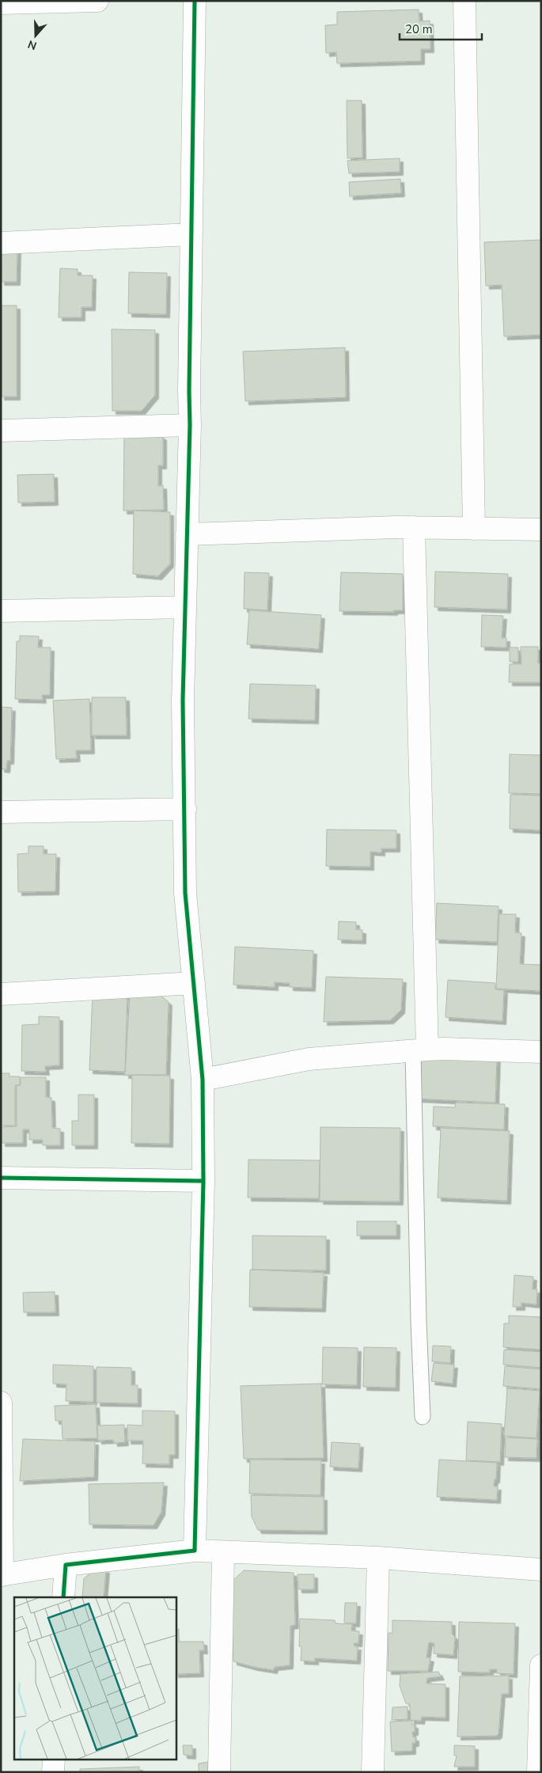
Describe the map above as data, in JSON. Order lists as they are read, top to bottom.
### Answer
{
  "scale_bar": "20 m",
  "north": "bottom"
}
